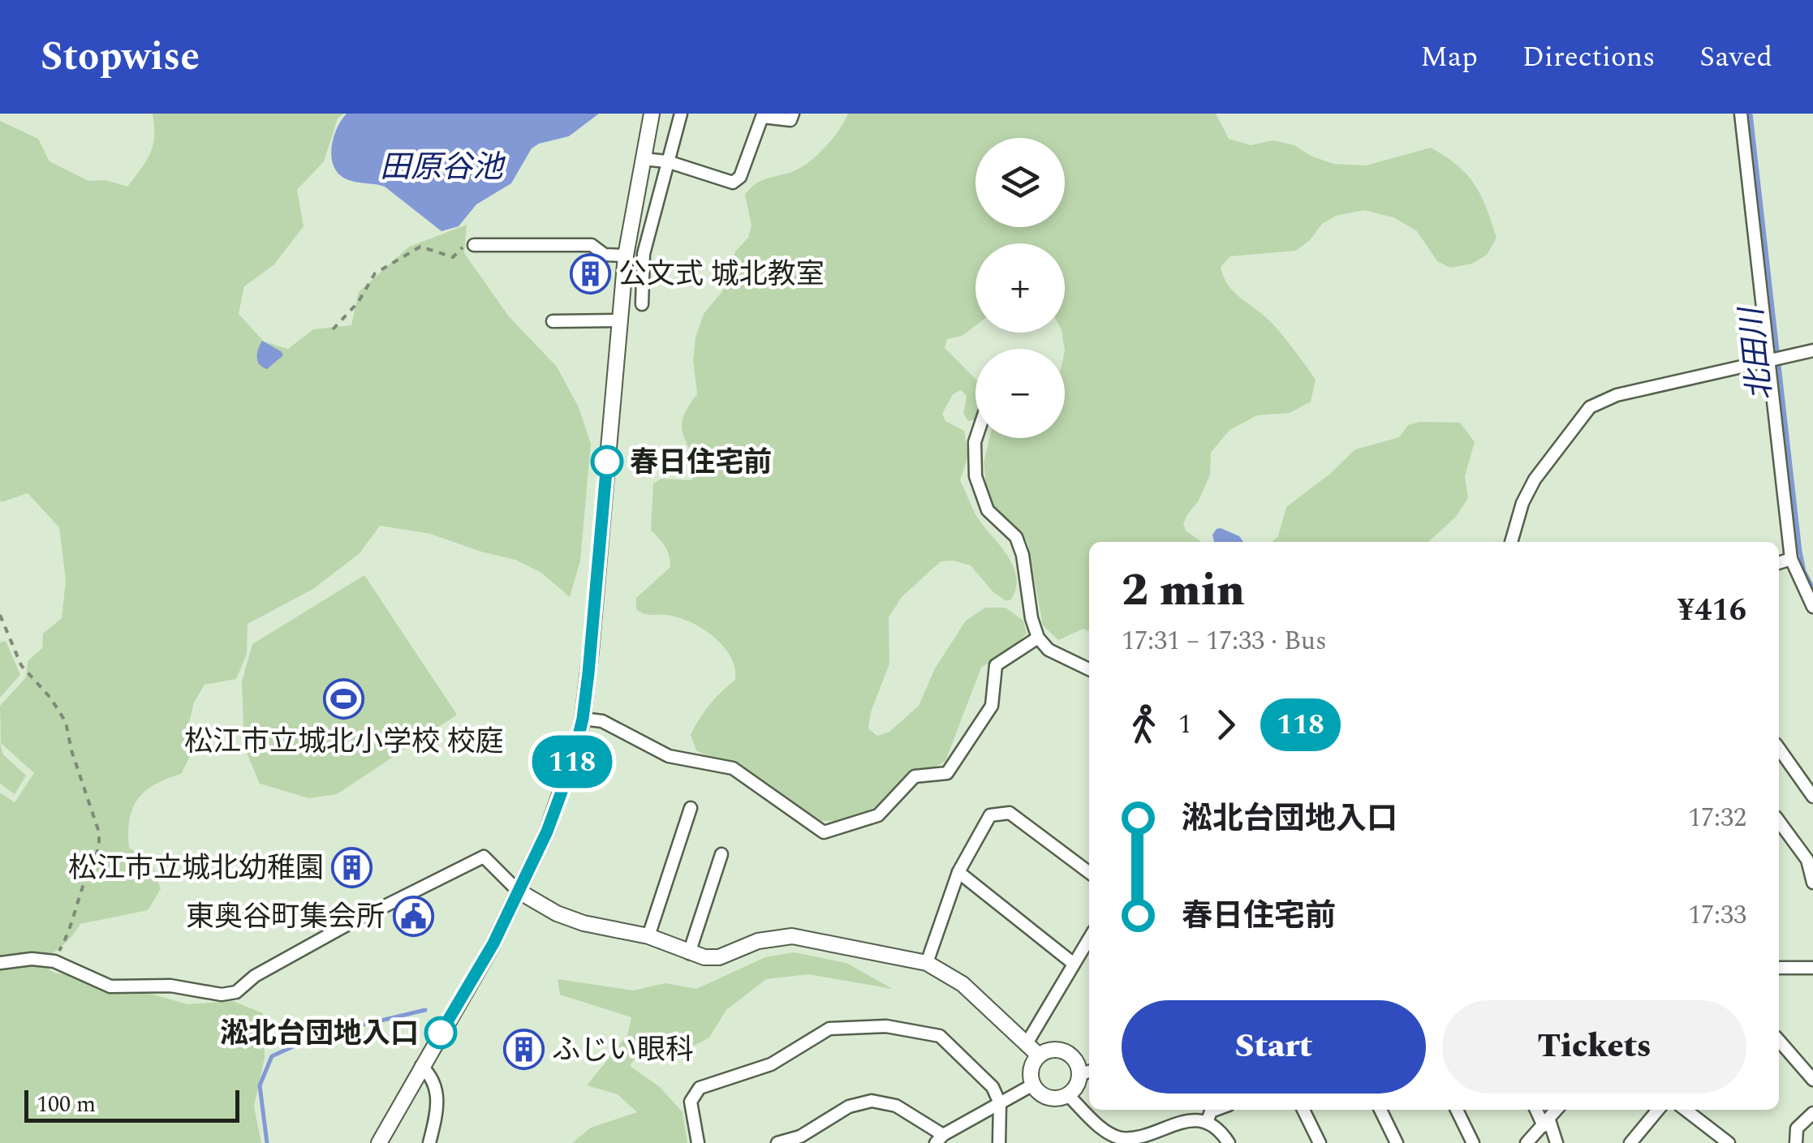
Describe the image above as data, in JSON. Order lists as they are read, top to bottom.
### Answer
{
  "water": ["田原谷池", "北田川"],
  "places": {
    "building": ["公文式 城北教室", "松江市立城北幼稚園", "ふじい眼科"],
    "other": ["春日住宅前", "淞北台団地入口"],
    "sports": ["松江市立城北小学校 校庭"],
    "public building": ["東奥谷町集会所"]
  },
  "lines": ["bus line 118"],
  "scale_bar": "100 m",
  "page": {
    "header": "Stopwise",
    "nav": ["Map", "Directions", "Saved"],
    "on_map": "118",
    "map_buttons": ["+", "−"],
    "heading": ["2 min", "17:31 – 17:33 · Bus", "¥416"],
    "legs": ["1", "118"],
    "list": [
      {
        "name": "淞北台団地入口",
        "value": "17:32"
      },
      {
        "name": "春日住宅前",
        "value": "17:33"
      }
    ],
    "buttons": ["Start", "Tickets"],
    "scale": "100 m"
  }
}
